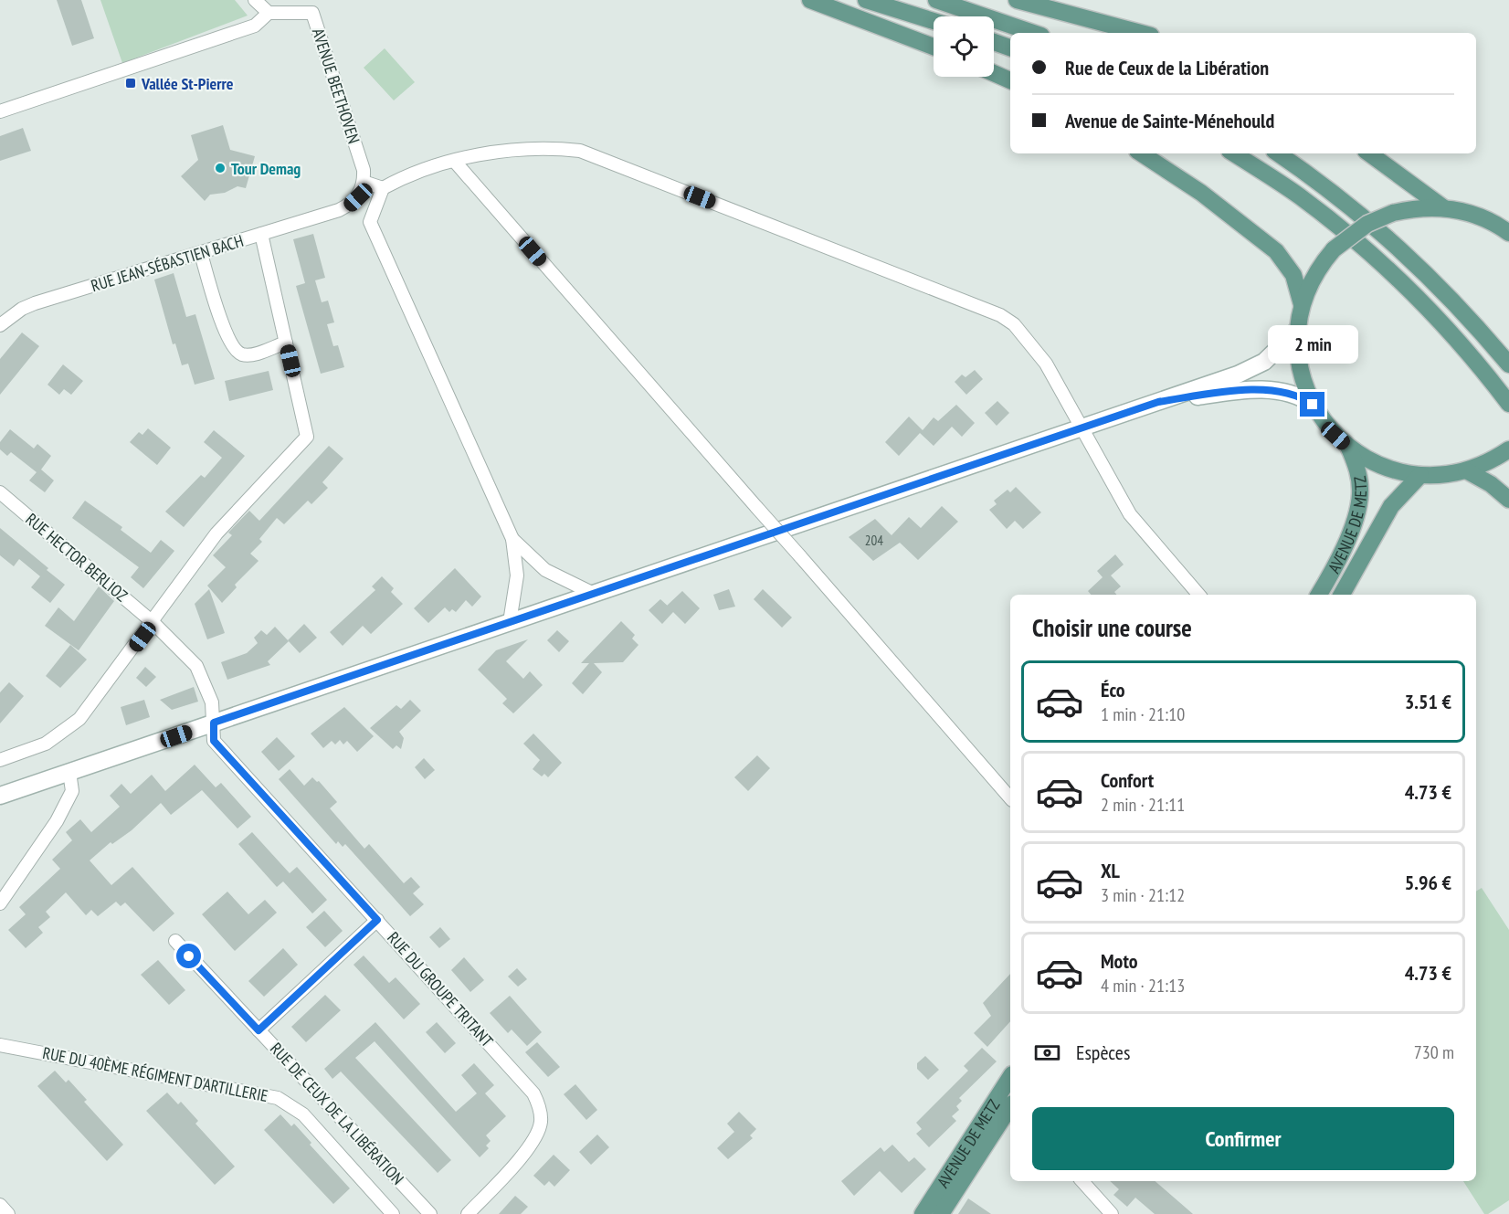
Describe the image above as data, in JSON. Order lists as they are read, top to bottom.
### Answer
{
  "streets": {
    "main road": ["AVENUE DE METZ"],
    "street": [
      "AVENUE BEETHOVEN",
      "RUE JEAN-SÉBASTIEN BACH",
      "RUE HECTOR BERLIOZ",
      "RUE DU GROUPE TRITANT",
      "RUE DU 40ÈME RÉGIMENT D'ARTILLERIE",
      "RUE DE CEUX DE LA LIBÉRATION"
    ]
  },
  "crossings": [
    ["AVENUE BEETHOVEN", "RUE JEAN-SÉBASTIEN BACH"],
    ["RUE HECTOR BERLIOZ", "RUE DU GROUPE TRITANT"]
  ],
  "places": {
    "transit": ["Vallée St-Pierre"],
    "other": ["Tour Demag"]
  },
  "house_numbers": ["204"],
  "page": {
    "banner": ["Rue de Ceux de la Libération", "Avenue de Sainte-Ménehould"],
    "bubble": "2 min",
    "heading": "Choisir une course",
    "list": [
      {
        "name": "Éco",
        "note": "1 min · 21:10",
        "value": "3.51 €"
      },
      {
        "name": "Confort",
        "note": "2 min · 21:11",
        "value": "4.73 €"
      },
      {
        "name": "XL",
        "note": "3 min · 21:12",
        "value": "5.96 €"
      },
      {
        "name": "Moto",
        "note": "4 min · 21:13",
        "value": "4.73 €"
      }
    ],
    "pay": ["Espèces", "730 m"],
    "buttons": "Confirmer"
  }
}
